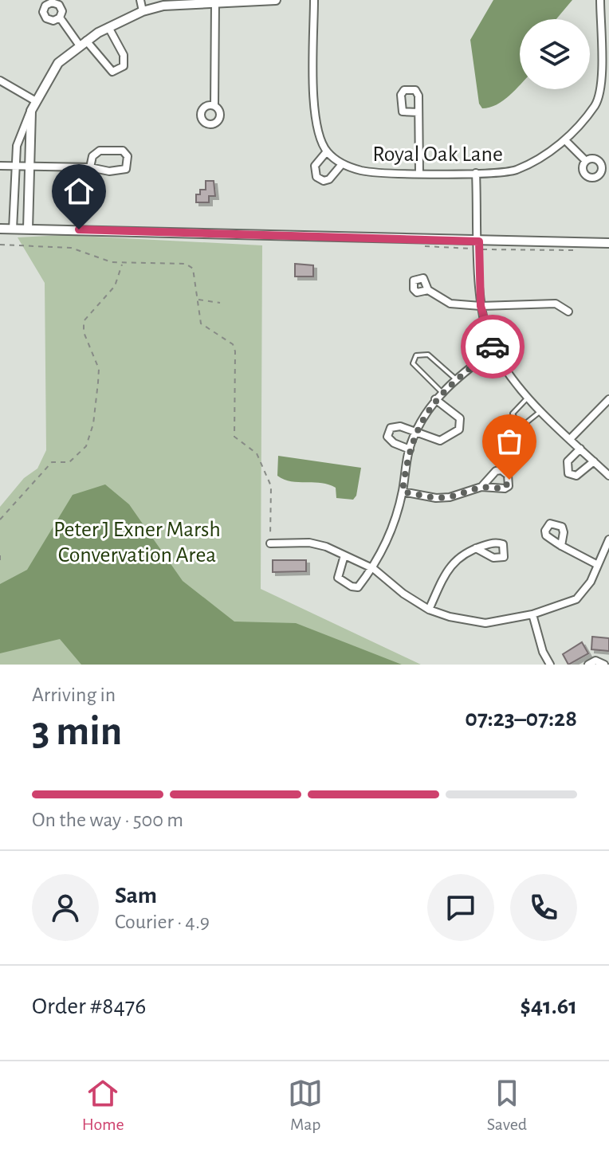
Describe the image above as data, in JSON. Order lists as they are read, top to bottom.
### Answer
{
  "streets": {
    "street": ["Royal Oak Lane"]
  },
  "parks": ["Peter J Exner Marsh Convervation Area"],
  "page": {
    "heading": ["3 min", "Arriving in", "07:23–07:28"],
    "panel": [
      "Sam",
      "Courier · 4.9",
      "Order #8476",
      "$41.61"
    ],
    "bar": "On the way · 500 m",
    "tabs": ["Home", "Map", "Saved"]
  }
}
